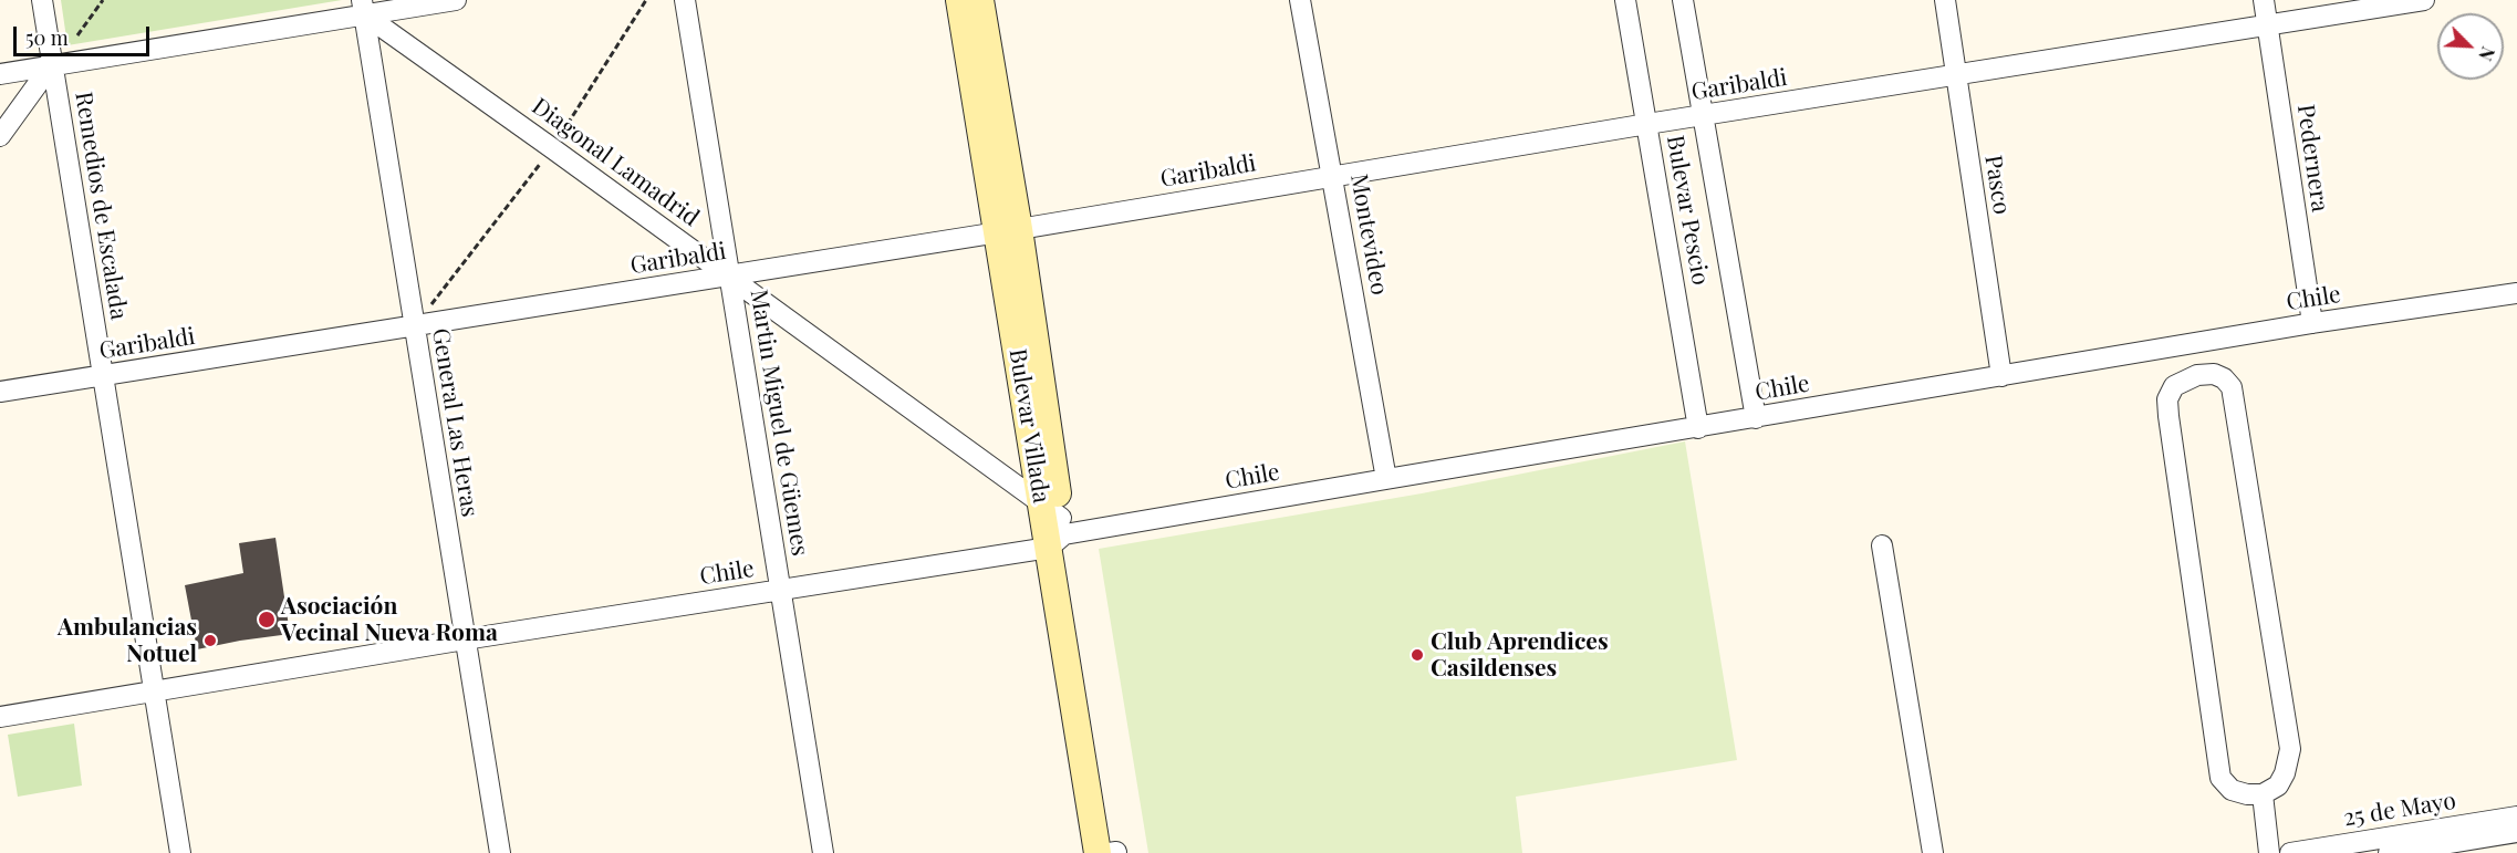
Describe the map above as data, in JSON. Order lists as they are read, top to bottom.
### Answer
{
  "streets": {
    "main road": ["Bulevar Villada"],
    "street": [
      "Garibaldi",
      "Pedernera",
      "Diagonal Lamadrid",
      "Pasco",
      "Remedios de Escalada",
      "Bulevar Pescio",
      "Montevideo",
      "Chile",
      "General Las Heras",
      "Martin Miguel de Güemes",
      "25 de Mayo"
    ]
  },
  "crossings": [
    ["Garibaldi", "Pedernera"],
    ["Garibaldi", "Diagonal Lamadrid"],
    ["Garibaldi", "Pasco"],
    ["Garibaldi", "Remedios de Escalada"],
    ["Garibaldi", "Bulevar Pescio"],
    ["Garibaldi", "Montevideo"],
    ["Garibaldi", "General Las Heras"],
    ["Garibaldi", "Martin Miguel de Güemes"],
    ["Garibaldi", "Bulevar Villada"],
    ["Pedernera", "Chile"],
    ["Diagonal Lamadrid", "Chile"],
    ["Diagonal Lamadrid", "General Las Heras"],
    ["Diagonal Lamadrid", "Martin Miguel de Güemes"],
    ["Diagonal Lamadrid", "Bulevar Villada"],
    ["Pasco", "Chile"],
    ["Remedios de Escalada", "Chile"],
    ["Bulevar Pescio", "Chile"],
    ["Montevideo", "Chile"],
    ["Chile", "General Las Heras"],
    ["Chile", "Martin Miguel de Güemes"],
    ["Chile", "Bulevar Villada"]
  ],
  "places": ["Asociación Vecinal Nueva Roma", "Ambulancias Notuel", "Club Aprendices Casildenses"],
  "scale_bar": "50 m",
  "north": "bottom right"
}
